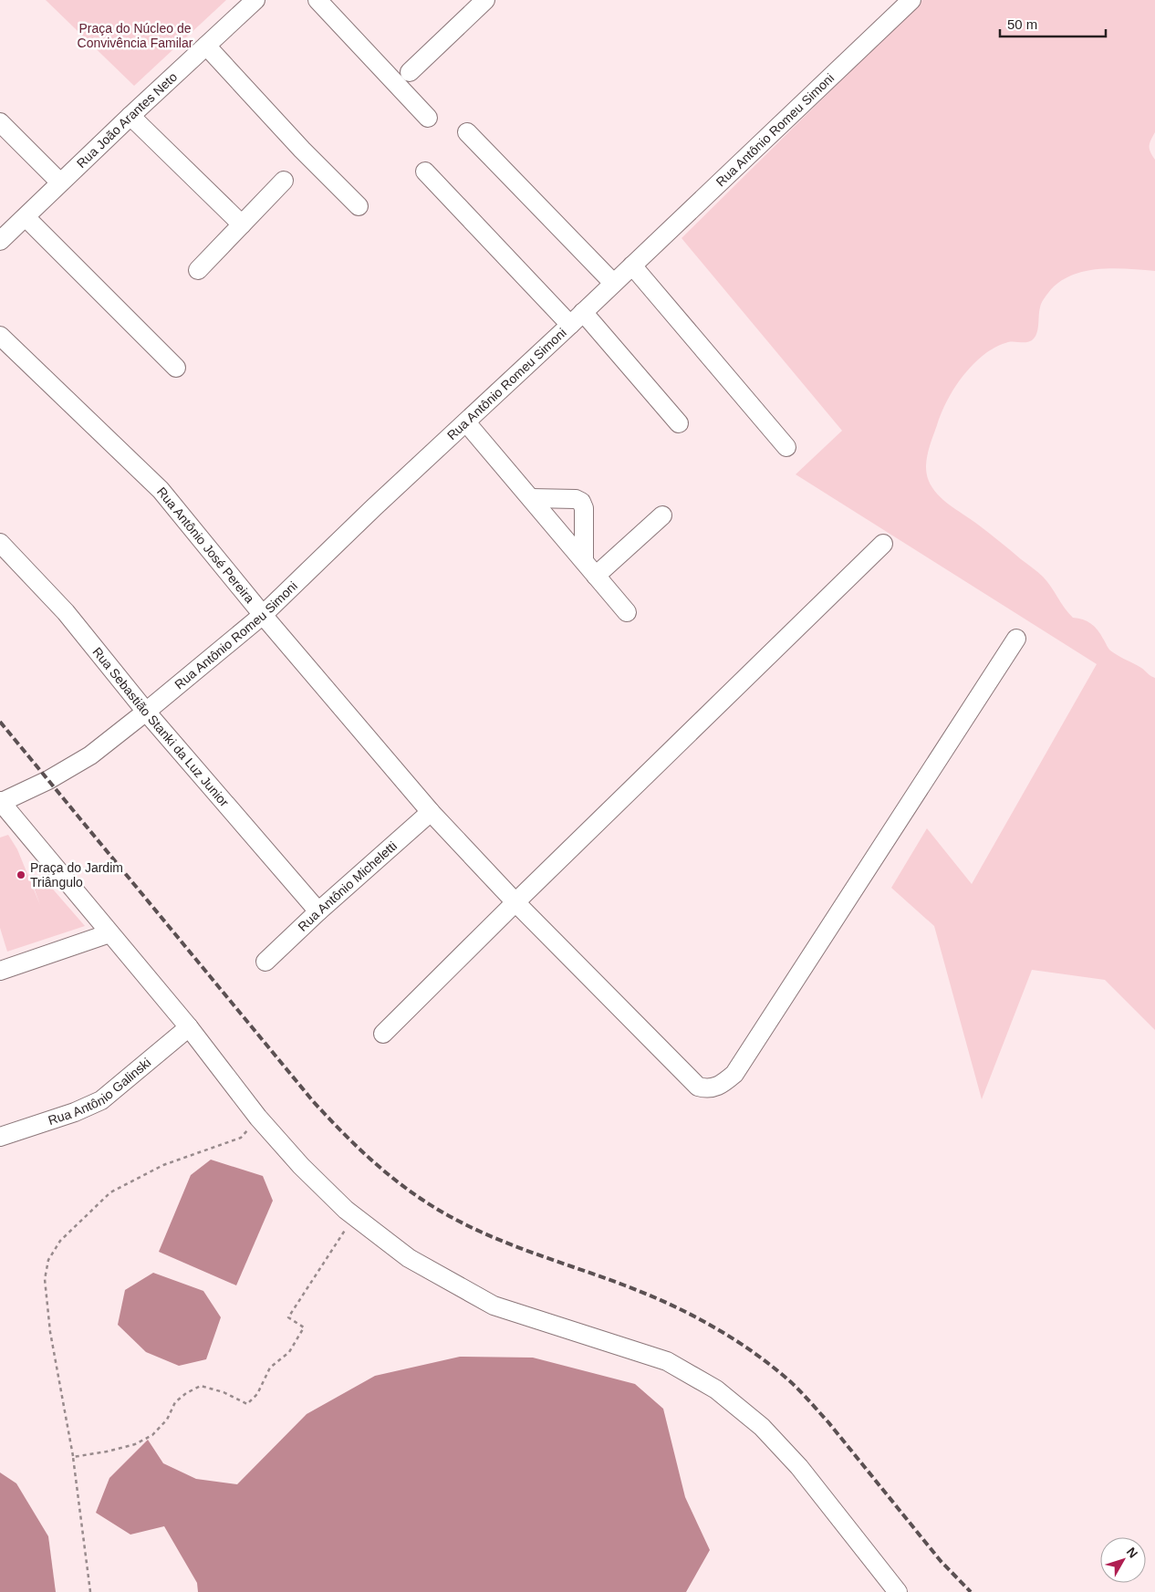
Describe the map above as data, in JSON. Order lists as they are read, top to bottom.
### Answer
{
  "streets": {
    "street": [
      "Rua João Arantes Neto",
      "Rua Antônio Romeu Simoni",
      "Rua Antônio José Pereira",
      "Rua Sebastião Stanki da Luz Junior",
      "Rua Antônio Micheletti",
      "Rua Antônio Galinski"
    ]
  },
  "crossings": [
    ["Rua Antônio Romeu Simoni", "Rua Antônio José Pereira"],
    ["Rua Antônio Romeu Simoni", "Rua Sebastião Stanki da Luz Junior"],
    ["Rua Antônio José Pereira", "Rua Antônio Micheletti"],
    ["Rua Sebastião Stanki da Luz Junior", "Rua Antônio Micheletti"]
  ],
  "parks": ["Praça do Núcleo de Convivência Familar"],
  "places": ["Praça do Jardim Triângulo"],
  "scale_bar": "50 m",
  "north": "top right"
}
